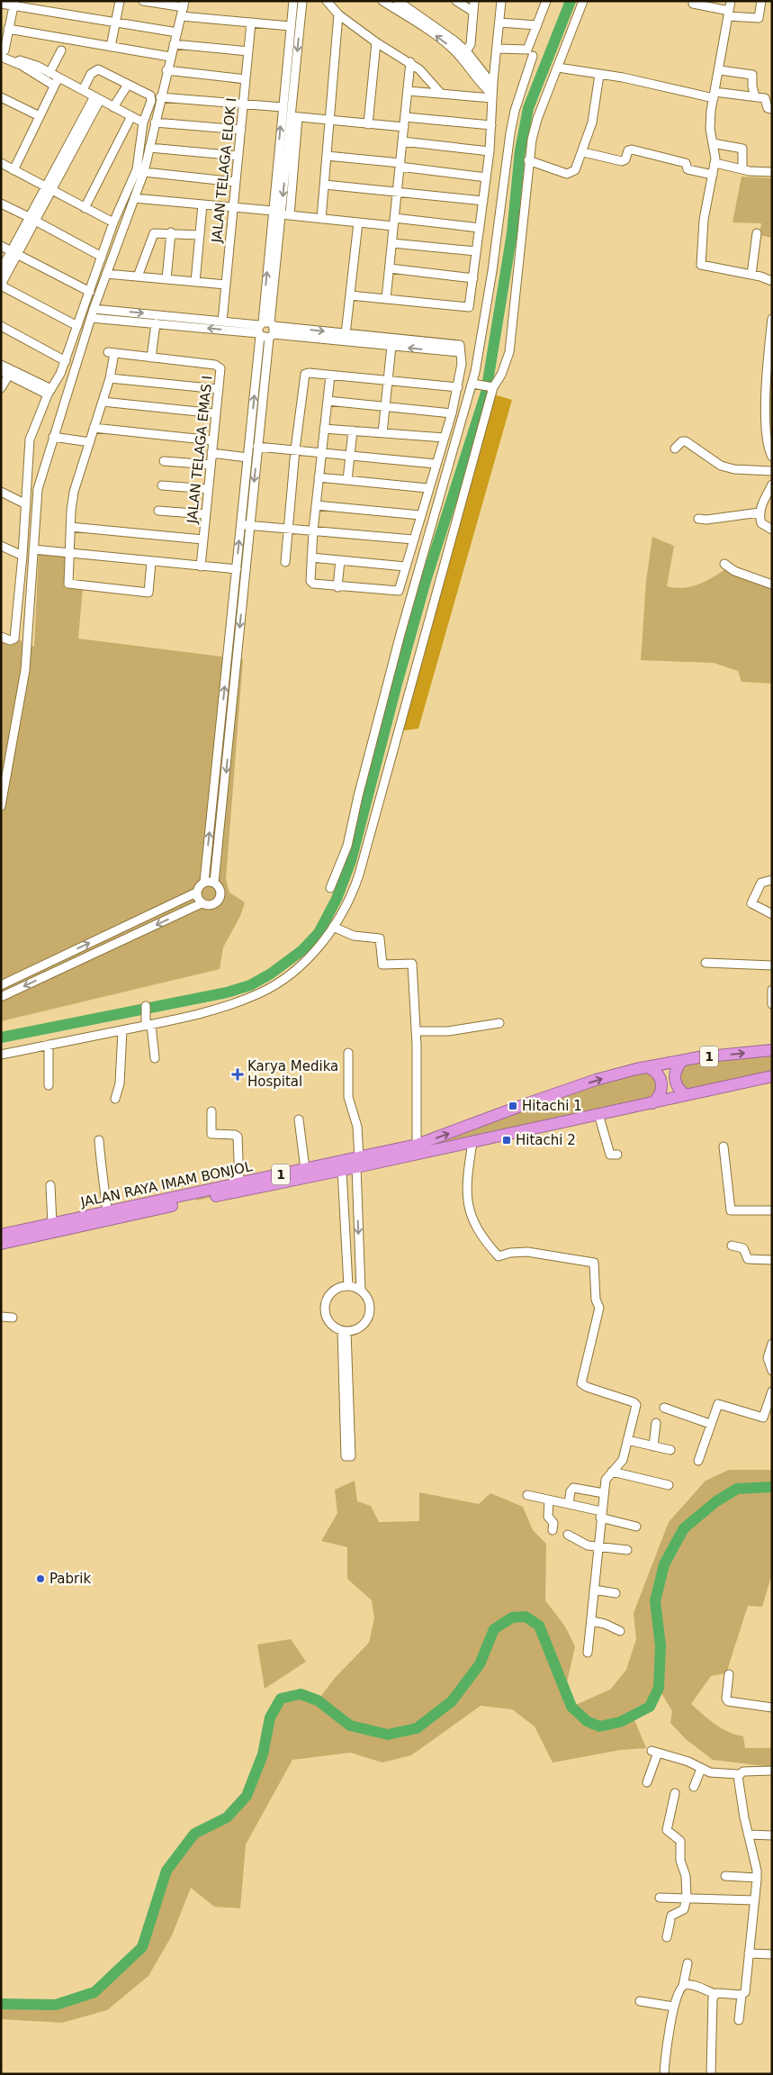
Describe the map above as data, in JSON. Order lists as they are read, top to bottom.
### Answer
{
  "streets": {
    "highway": ["1", "JALAN RAYA IMAM BONJOL"],
    "street": ["JALAN TELAGA ELOK I", "JALAN TELAGA EMAS I"]
  },
  "crossings": [
    ["1", "JALAN RAYA IMAM BONJOL"]
  ],
  "places": {
    "health": ["Karya Medika Hospital"],
    "transit": ["Hitachi 1", "Hitachi 2"],
    "other": ["Pabrik"]
  }
}
